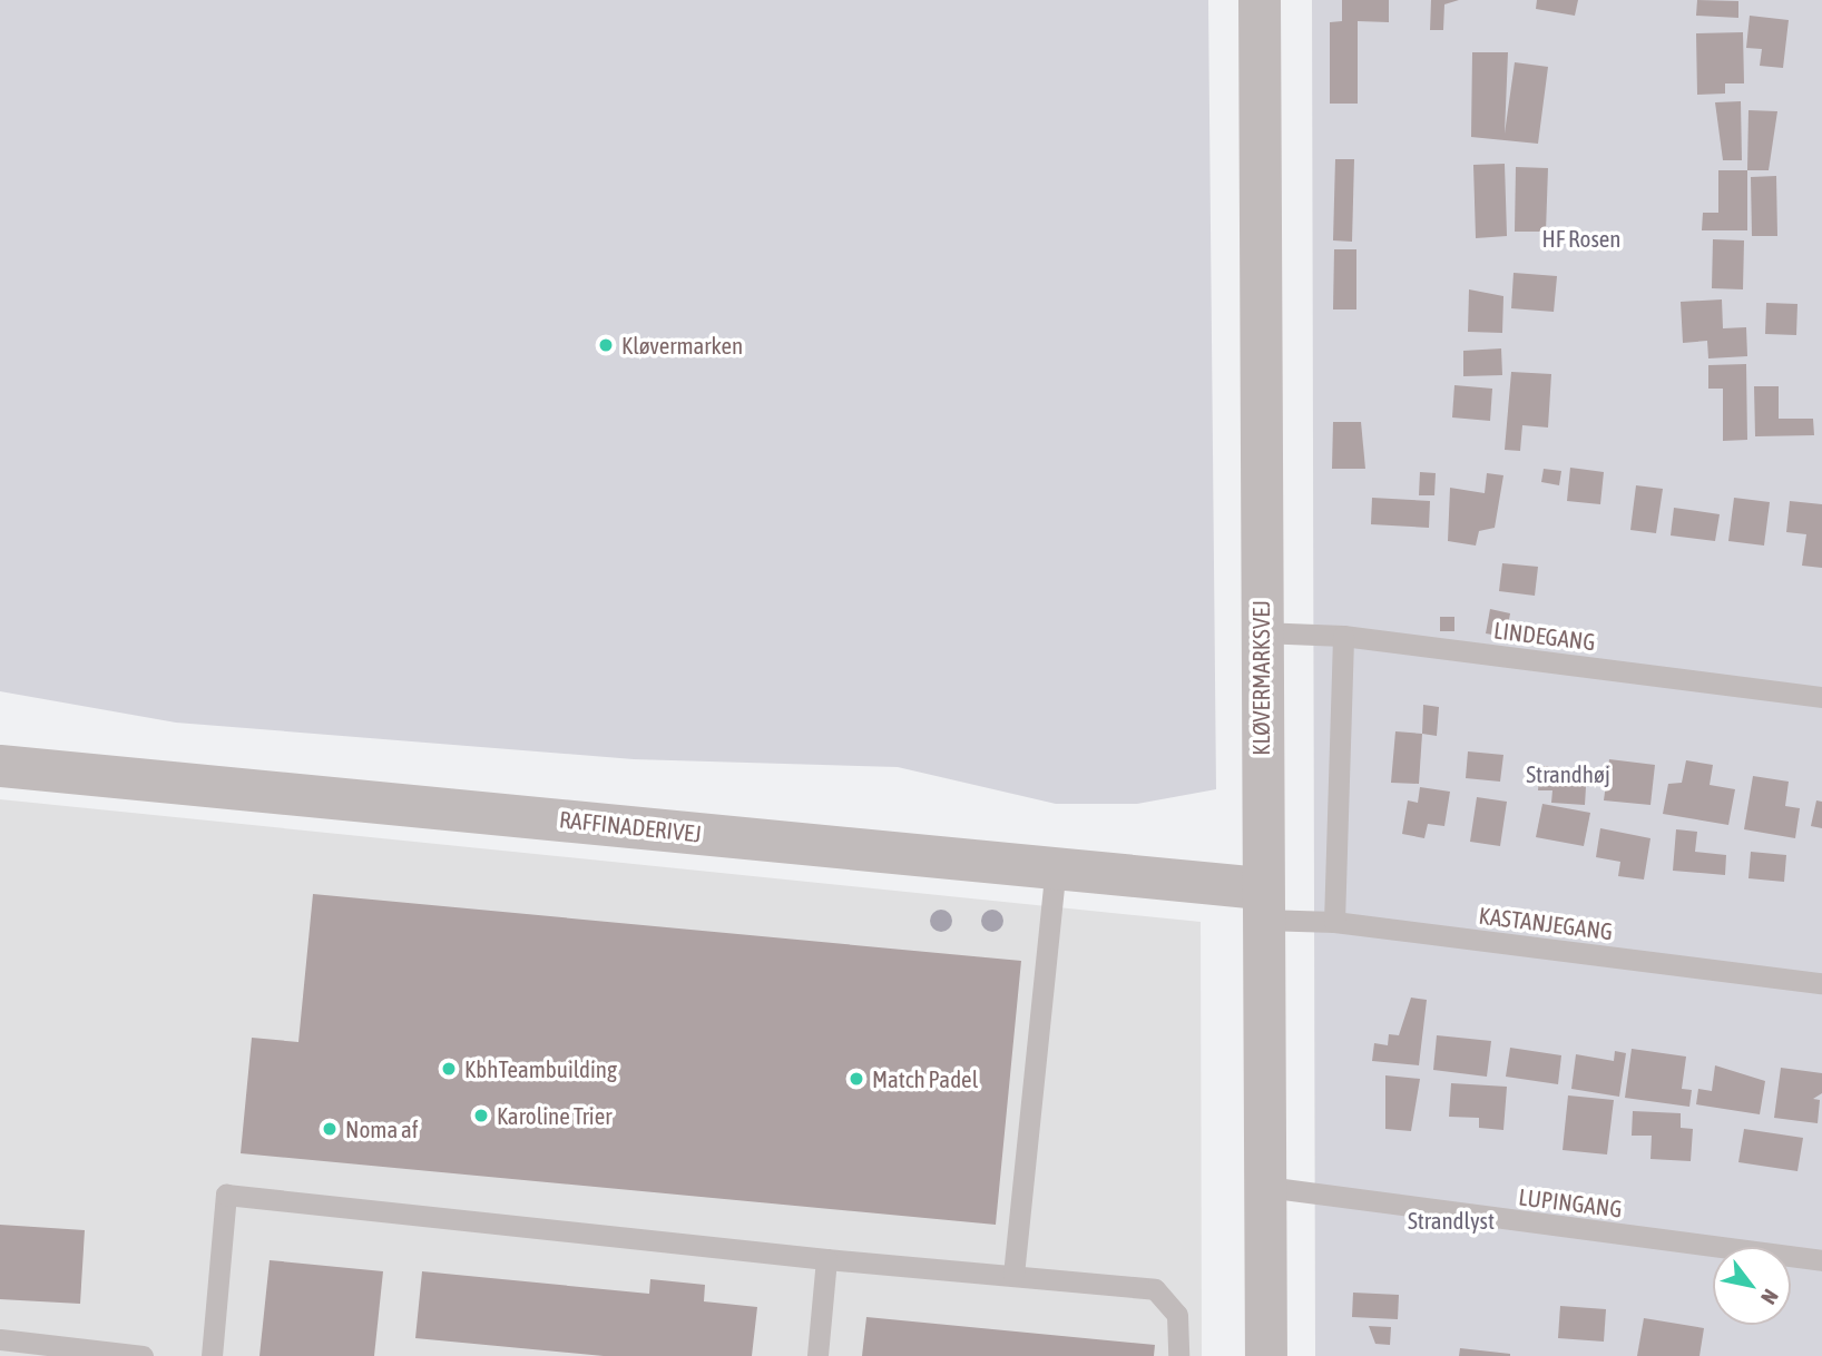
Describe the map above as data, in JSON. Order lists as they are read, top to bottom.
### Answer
{
  "streets": {
    "street": ["KLØVERMARKSVEJ", "RAFFINADERIVEJ"],
    "lane": ["LINDEGANG", "KASTANJEGANG", "LUPINGANG"]
  },
  "crossings": [
    ["LINDEGANG", "KLØVERMARKSVEJ"],
    ["KLØVERMARKSVEJ", "RAFFINADERIVEJ"],
    ["KLØVERMARKSVEJ", "KASTANJEGANG"],
    ["KLØVERMARKSVEJ", "LUPINGANG"],
    ["RAFFINADERIVEJ", "KASTANJEGANG"]
  ],
  "parks": ["HF Rosen", "Strandhøj", "Strandlyst"],
  "places": [
    "Kløvermarken",
    "KbhTeambuilding",
    "Match Padel",
    "Karoline Trier",
    "Noma af"
  ],
  "north": "bottom right"
}
